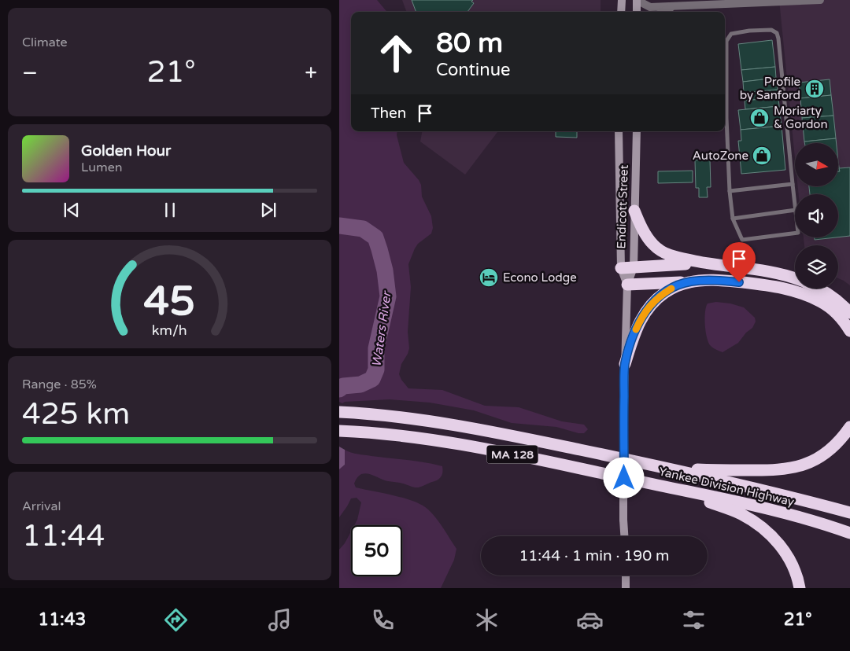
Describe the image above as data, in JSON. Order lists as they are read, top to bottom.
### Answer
{
  "streets": {
    "highway": ["MA 128", "Yankee Division Highway"],
    "main road": ["Endicott Street"]
  },
  "water": ["Waters River"],
  "places": {
    "building": ["Profile by Sanford"],
    "shop": ["Moriarty & Gordon", "AutoZone"],
    "hotel": ["Econo Lodge"]
  },
  "north": "right",
  "page": {
    "tile": [
      "Climate",
      ["Range · 85%", "425 km"],
      ["Arrival", "11:44"]
    ],
    "turn": ["80 m", "Continue"],
    "heat": ["−", "21°", "+"],
    "then": "Then",
    "song": ["Golden Hour", "Lumen"],
    "limit": "50",
    "trip": "11:44 · 1 min · 190 m",
    "tabs": ["11:43", "21°"],
    "gauge": ["45", "km/h"]
  }
}
